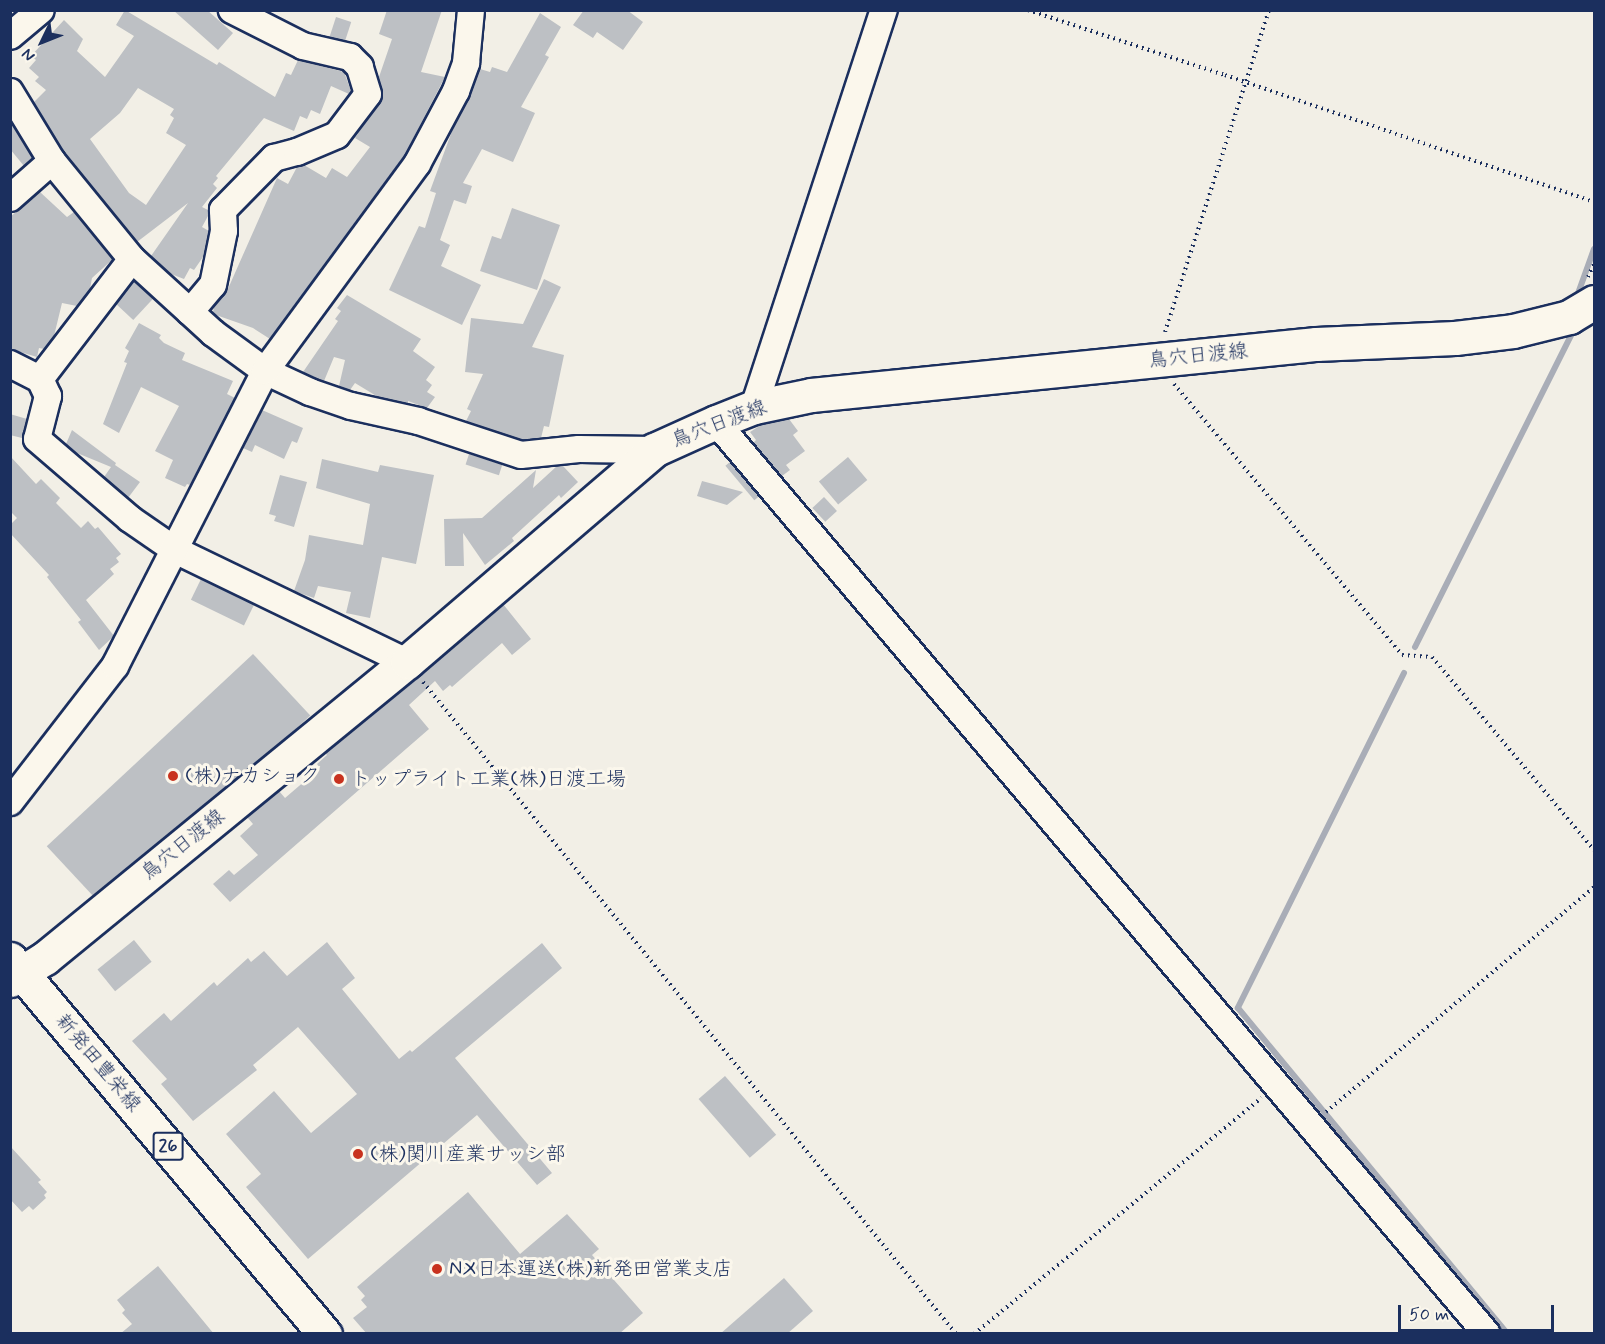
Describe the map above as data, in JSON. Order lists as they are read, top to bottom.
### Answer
{
  "streets": {
    "main road": ["鳥穴日渡線", "新発田豊栄線", "26"]
  },
  "crossings": [
    ["鳥穴日渡線", "新発田豊栄線"]
  ],
  "places": [
    "(株)ナカショク",
    "トップライト工業(株)日渡工場",
    "(株)関川産業サッシ部",
    "NX日本運送(株)新発田営業支店"
  ],
  "scale_bar": "50 m",
  "north": "bottom left"
}
